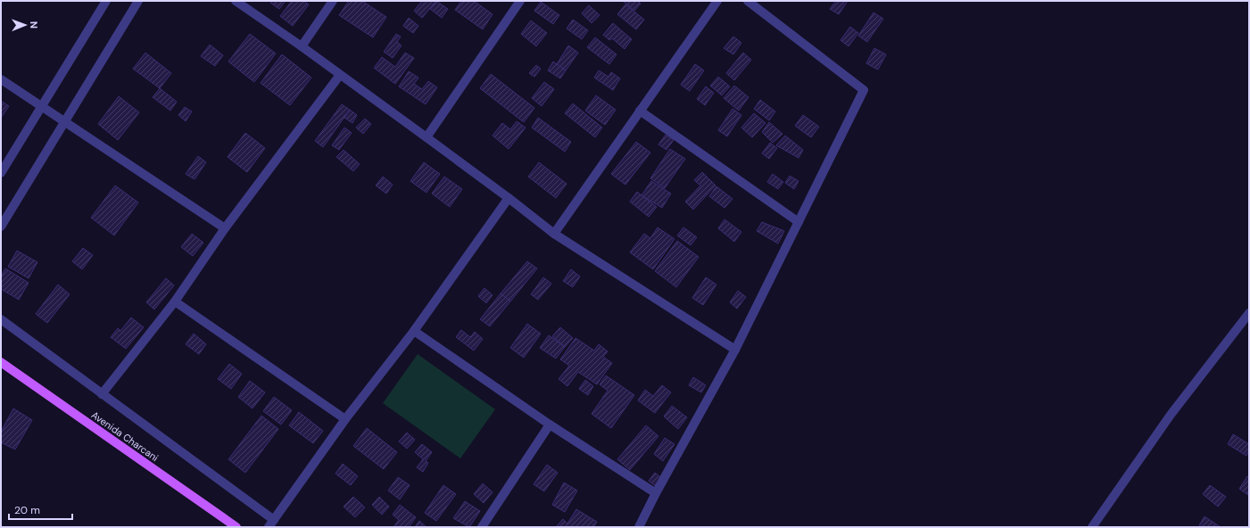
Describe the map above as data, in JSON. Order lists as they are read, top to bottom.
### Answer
{
  "streets": {
    "main road": ["Avenida Charcani"]
  },
  "scale_bar": "20 m",
  "north": "right"
}
